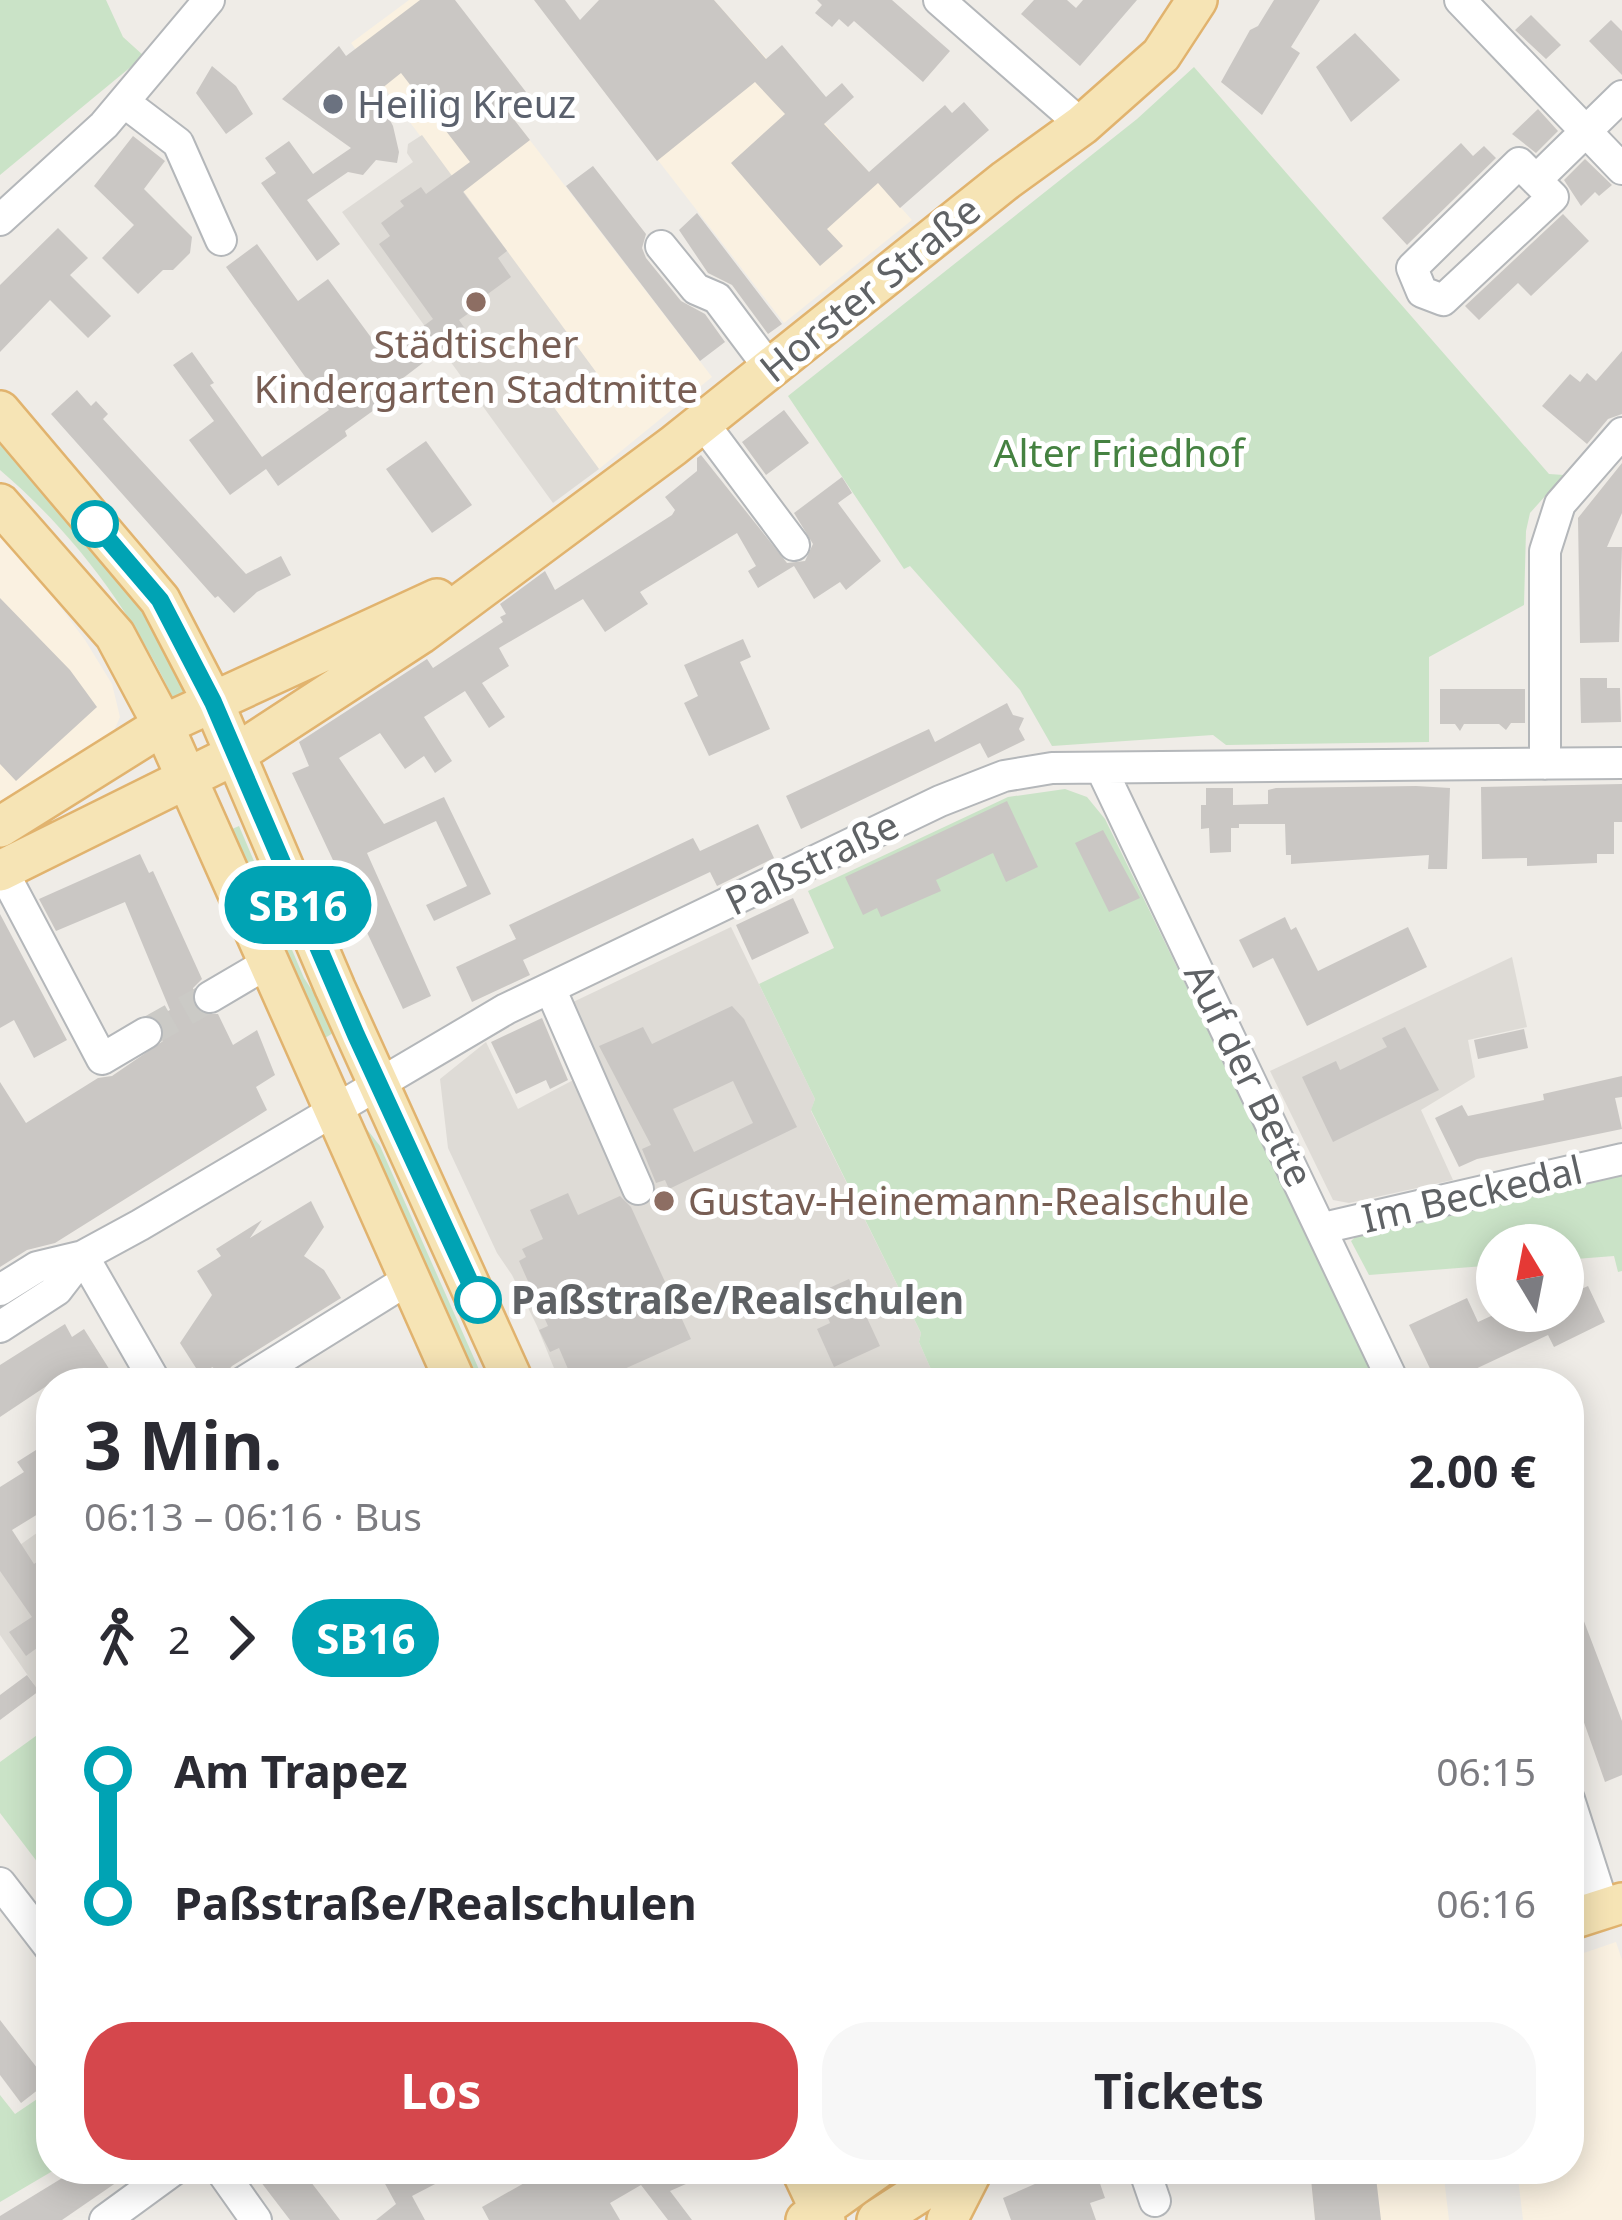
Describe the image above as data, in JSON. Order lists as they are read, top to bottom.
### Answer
{
  "streets": {
    "main road": ["Horster Straße"],
    "street": ["Paßstraße", "Auf der Bette", "Im Beckedal"]
  },
  "crossings": [
    ["Paßstraße", "Auf der Bette"],
    ["Auf der Bette", "Im Beckedal"]
  ],
  "parks": ["Alter Friedhof"],
  "places": [
    "Heilig Kreuz",
    "Städtischer Kindergarten Stadtmitte",
    "Gustav-Heinemann-Realschule",
    "Paßstraße/Realschulen"
  ],
  "lines": ["bus line SB16"],
  "north": "top",
  "page": {
    "on_map": "SB16",
    "heading": ["3 Min.", "06:13 – 06:16 · Bus", "2.00 €"],
    "legs": ["2", "SB16"],
    "list": [
      {
        "name": "Am Trapez",
        "value": "06:15"
      },
      {
        "name": "Paßstraße/Realschulen",
        "value": "06:16"
      }
    ],
    "buttons": ["Los", "Tickets"]
  }
}
